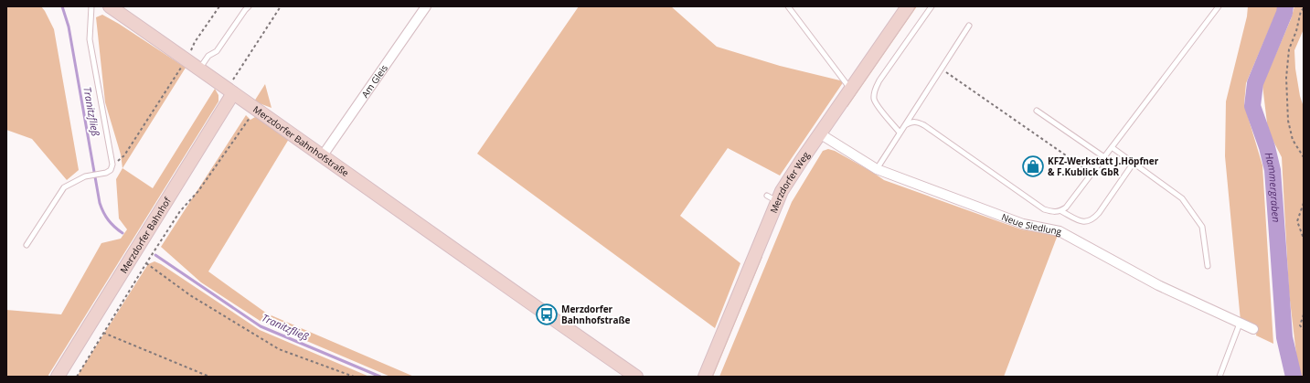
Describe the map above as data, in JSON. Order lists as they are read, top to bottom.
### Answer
{
  "streets": {
    "street": [
      "Am Gleis",
      "Merzdorfer Bahnhofstraße",
      "Merzdorfer Weg",
      "Neue Siedlung",
      "Merzdorfer Bahnhof"
    ]
  },
  "crossings": [
    ["Am Gleis", "Merzdorfer Bahnhofstraße"],
    ["Merzdorfer Bahnhofstraße", "Merzdorfer Bahnhof"],
    ["Merzdorfer Weg", "Neue Siedlung"]
  ],
  "water": ["Tranitzfließ", "Hammergraben"],
  "places": {
    "shop": ["KFZ-Werkstatt J.Höpfner & F.Kublick GbR"],
    "bus stop": ["Merzdorfer Bahnhofstraße"]
  }
}
